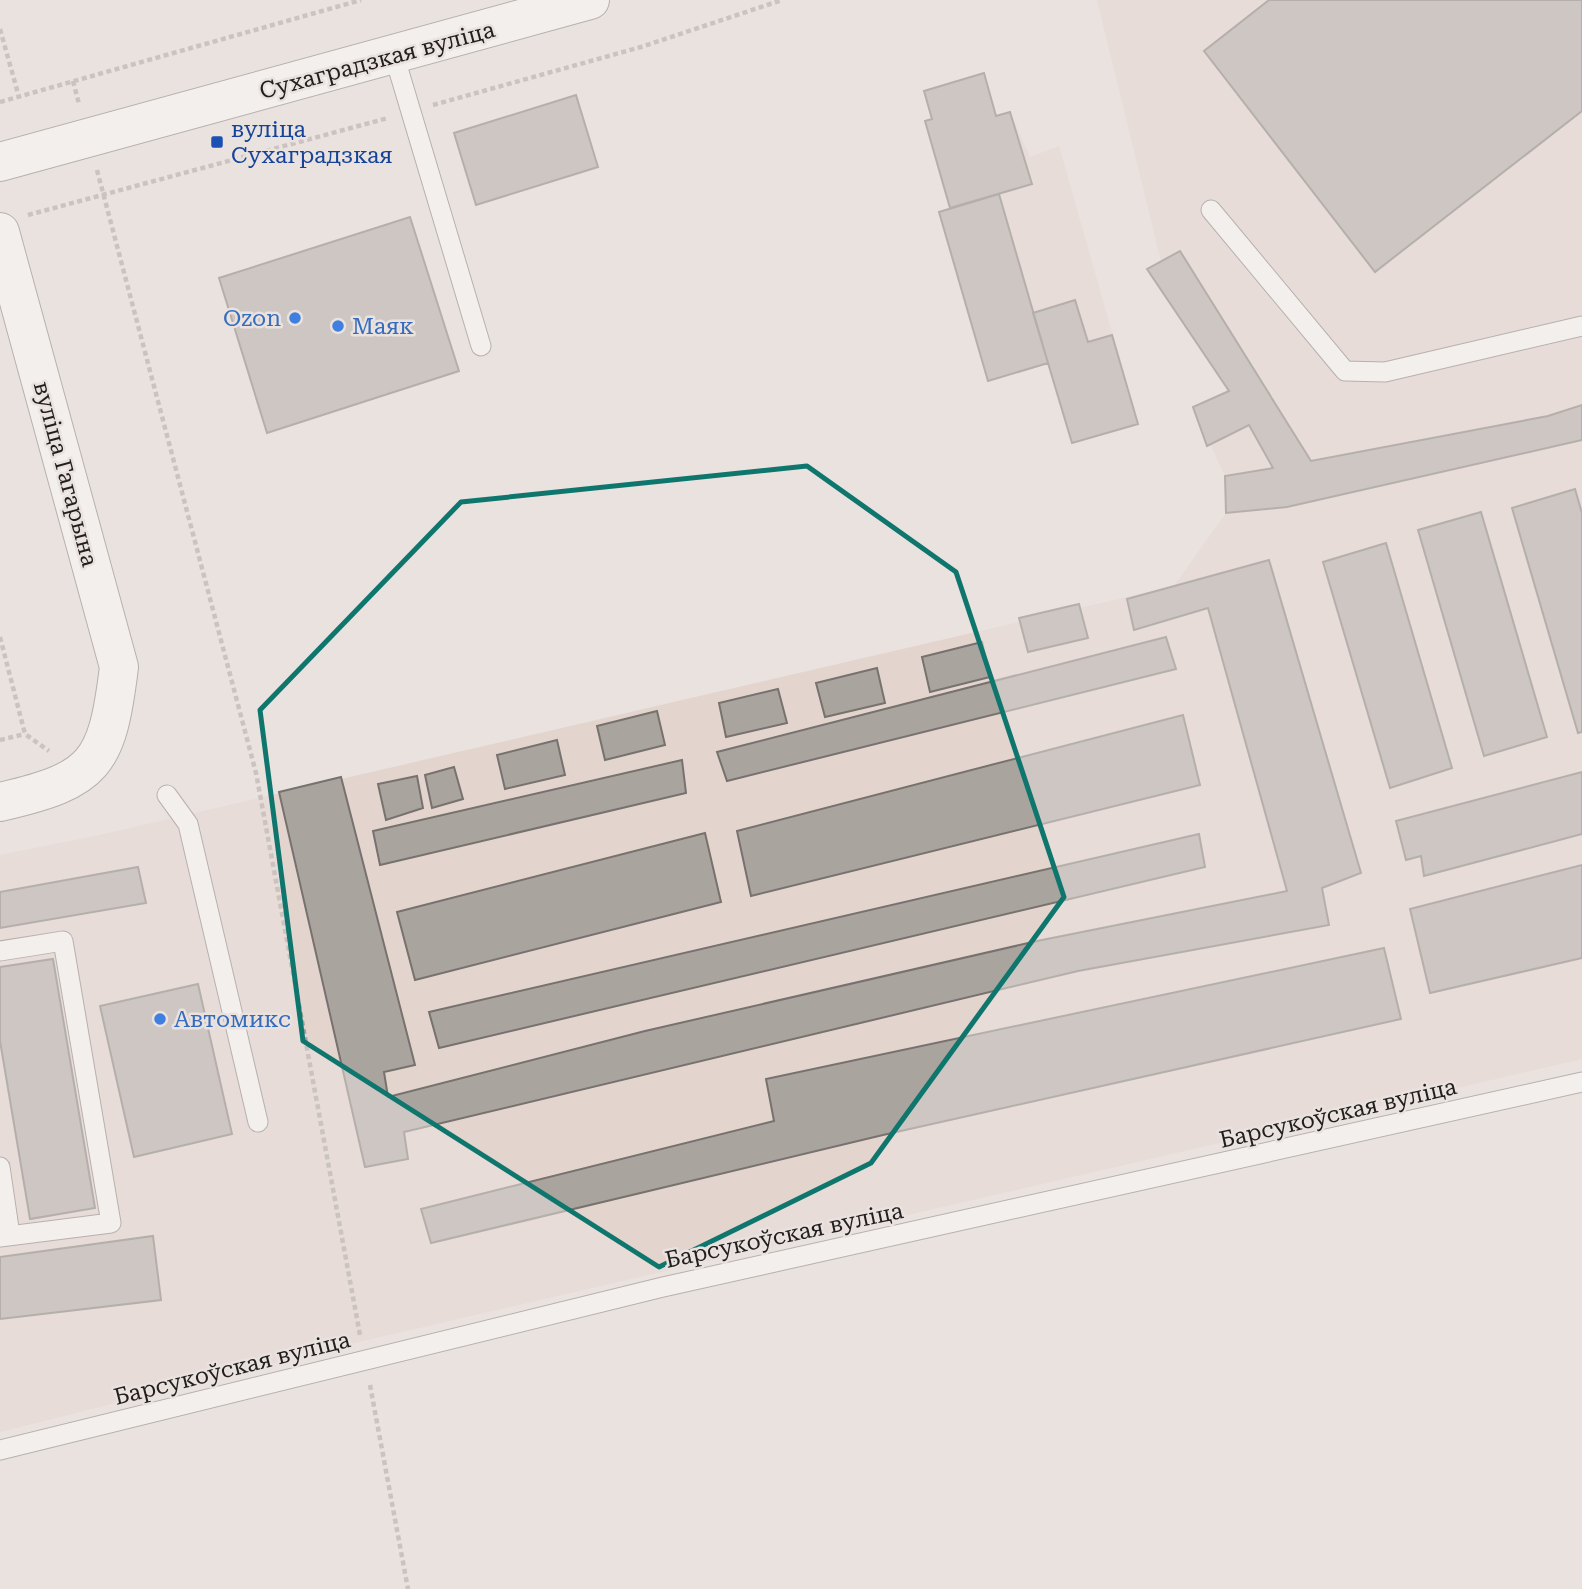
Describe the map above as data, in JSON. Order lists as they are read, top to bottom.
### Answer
{
  "streets": {
    "main road": ["Сухаградзкая вуліца", "вуліца Гагарына"],
    "lane": ["Барсукоўская вуліца"]
  },
  "places": {
    "transit": ["вуліца Сухаградзкая"],
    "other": ["Ozon", "Маяк", "Автомикс"]
  }
}
